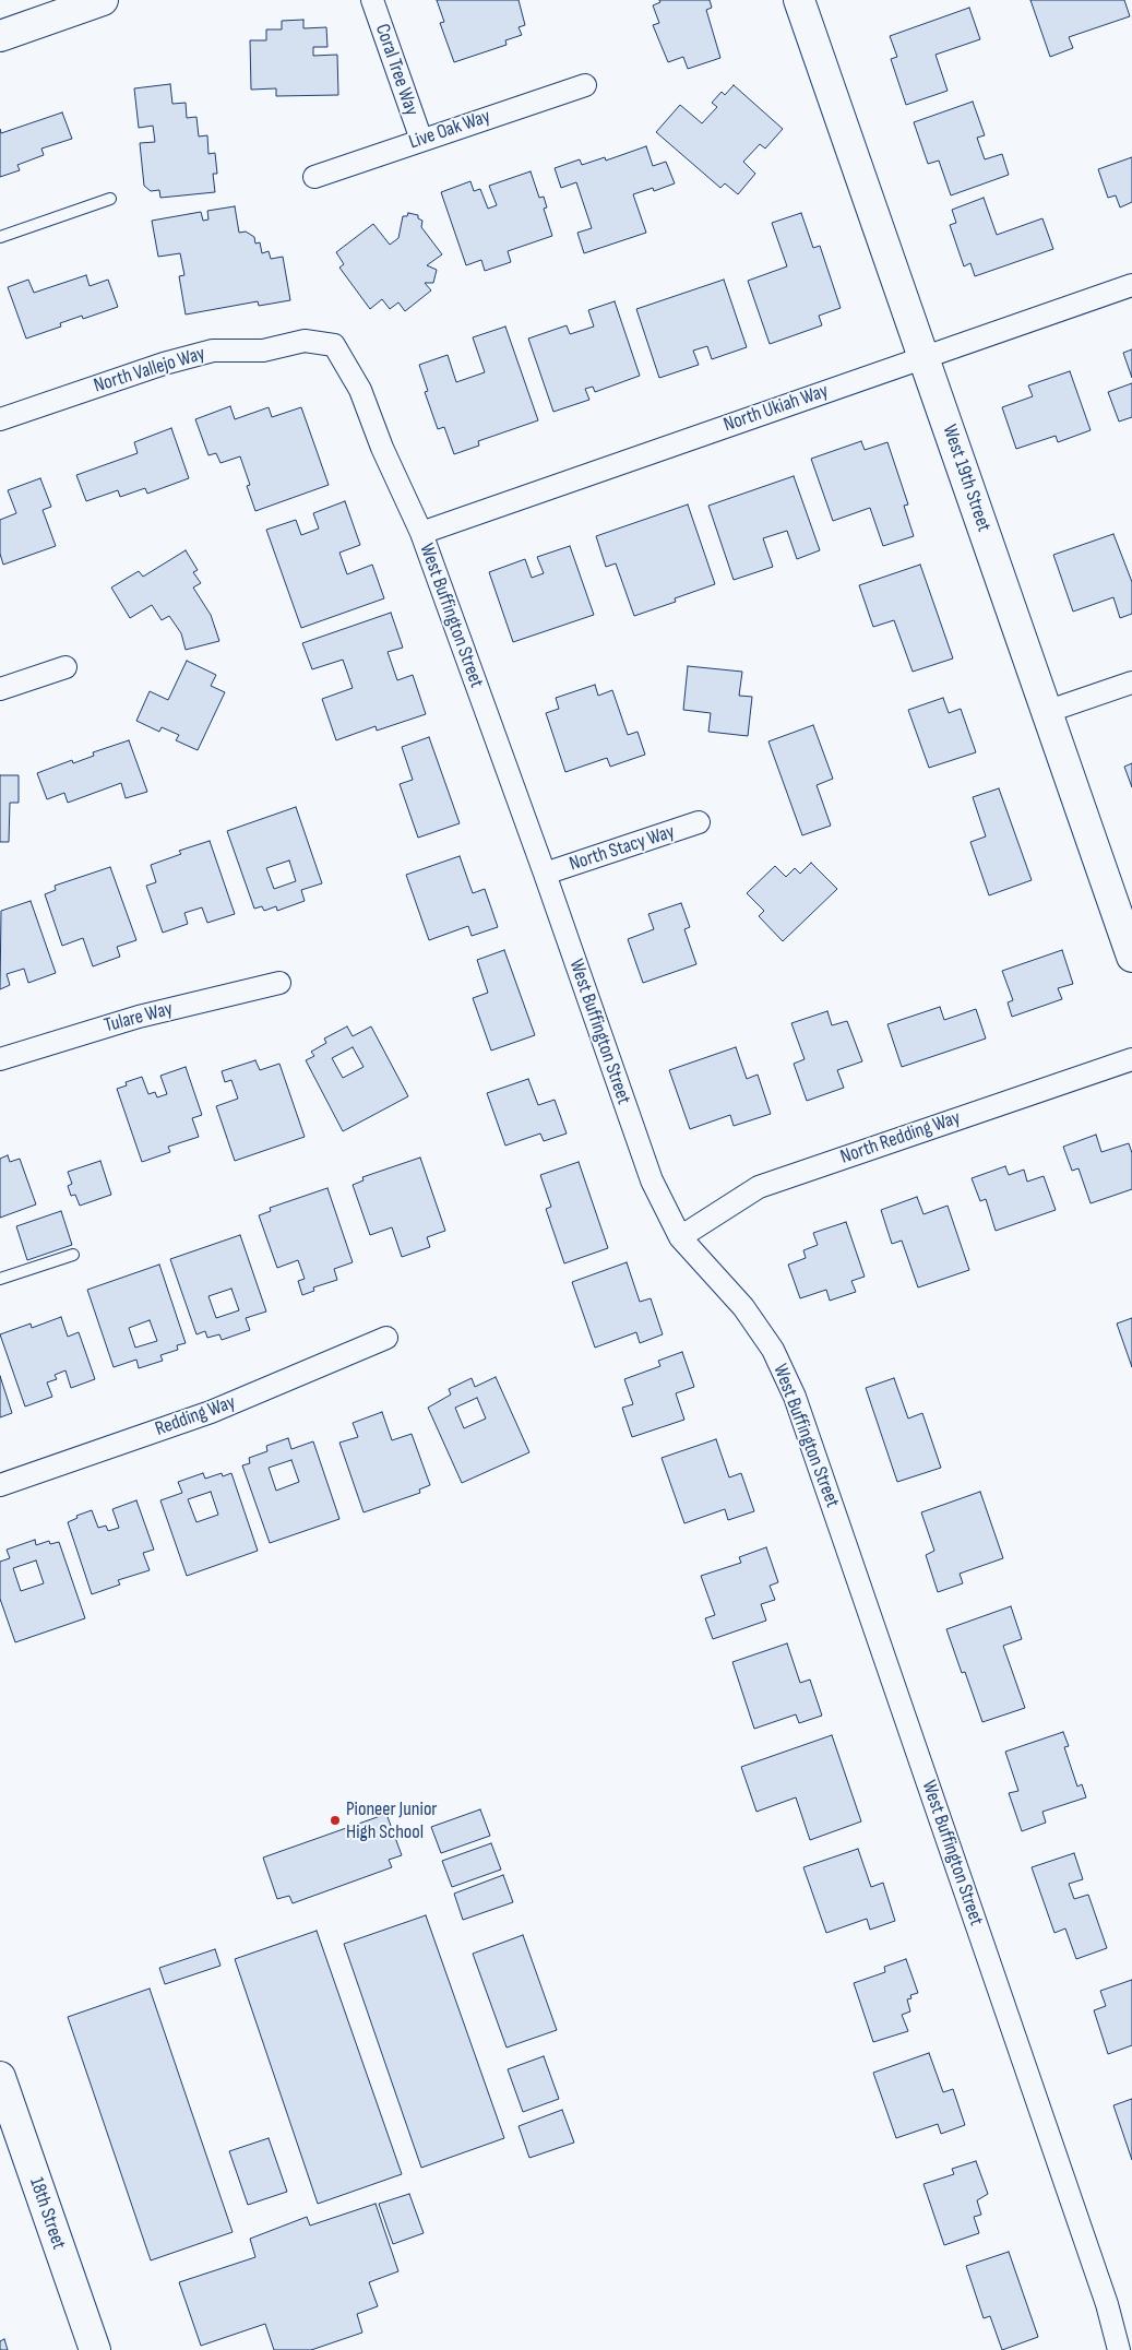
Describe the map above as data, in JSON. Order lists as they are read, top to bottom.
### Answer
{
  "streets": {
    "main road": ["West 19th Street", "18th Street"],
    "street": [
      "Coral Tree Way",
      "Live Oak Way",
      "North Vallejo Way",
      "North Ukiah Way",
      "West Buffington Street",
      "North Stacy Way",
      "Tulare Way",
      "North Redding Way",
      "Redding Way"
    ]
  },
  "crossings": [
    ["Coral Tree Way", "Live Oak Way"],
    ["North Vallejo Way", "West Buffington Street"],
    ["North Ukiah Way", "West 19th Street"],
    ["North Ukiah Way", "West Buffington Street"],
    ["West Buffington Street", "North Stacy Way"],
    ["West Buffington Street", "North Redding Way"]
  ],
  "places": ["Pioneer Junior High School"]
}
